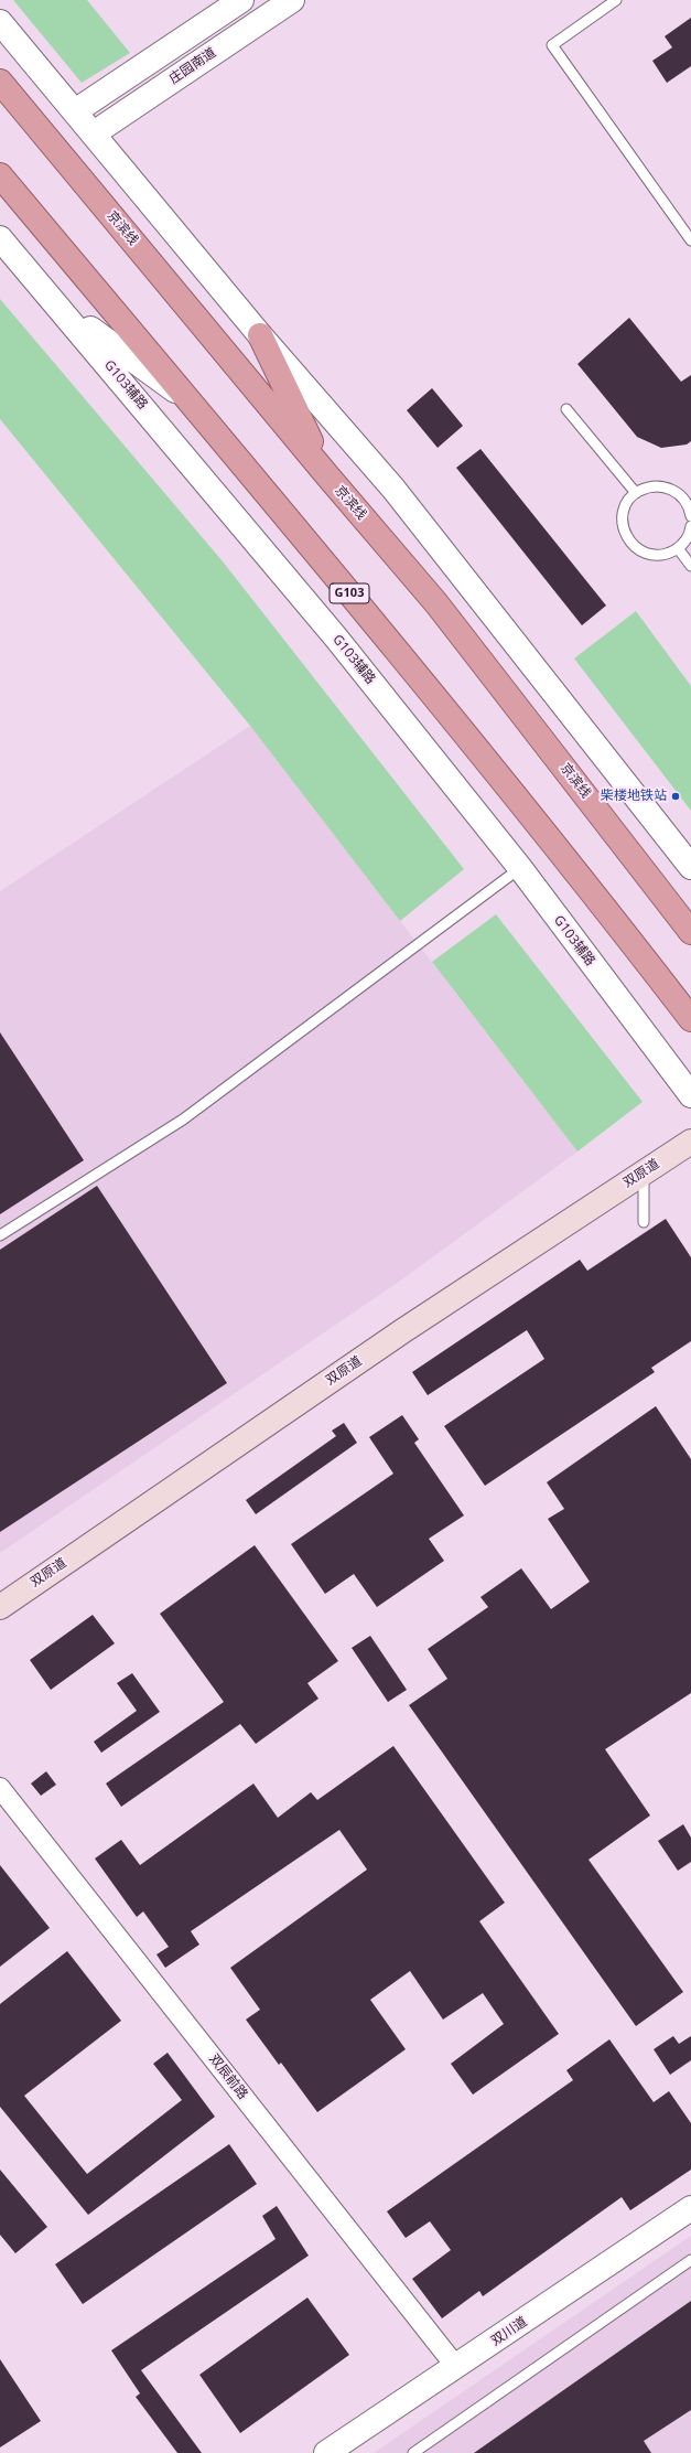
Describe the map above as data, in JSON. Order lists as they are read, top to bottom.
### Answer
{
  "streets": {
    "highway": ["京滨线", "G103"],
    "main road": ["双原道"],
    "street": [
      "庄园南道",
      "G103辅路",
      "双辰前路",
      "双川道"
    ]
  },
  "crossings": [
    ["双辰前路", "双川道"]
  ],
  "places": ["柴楼地铁站"]
}
